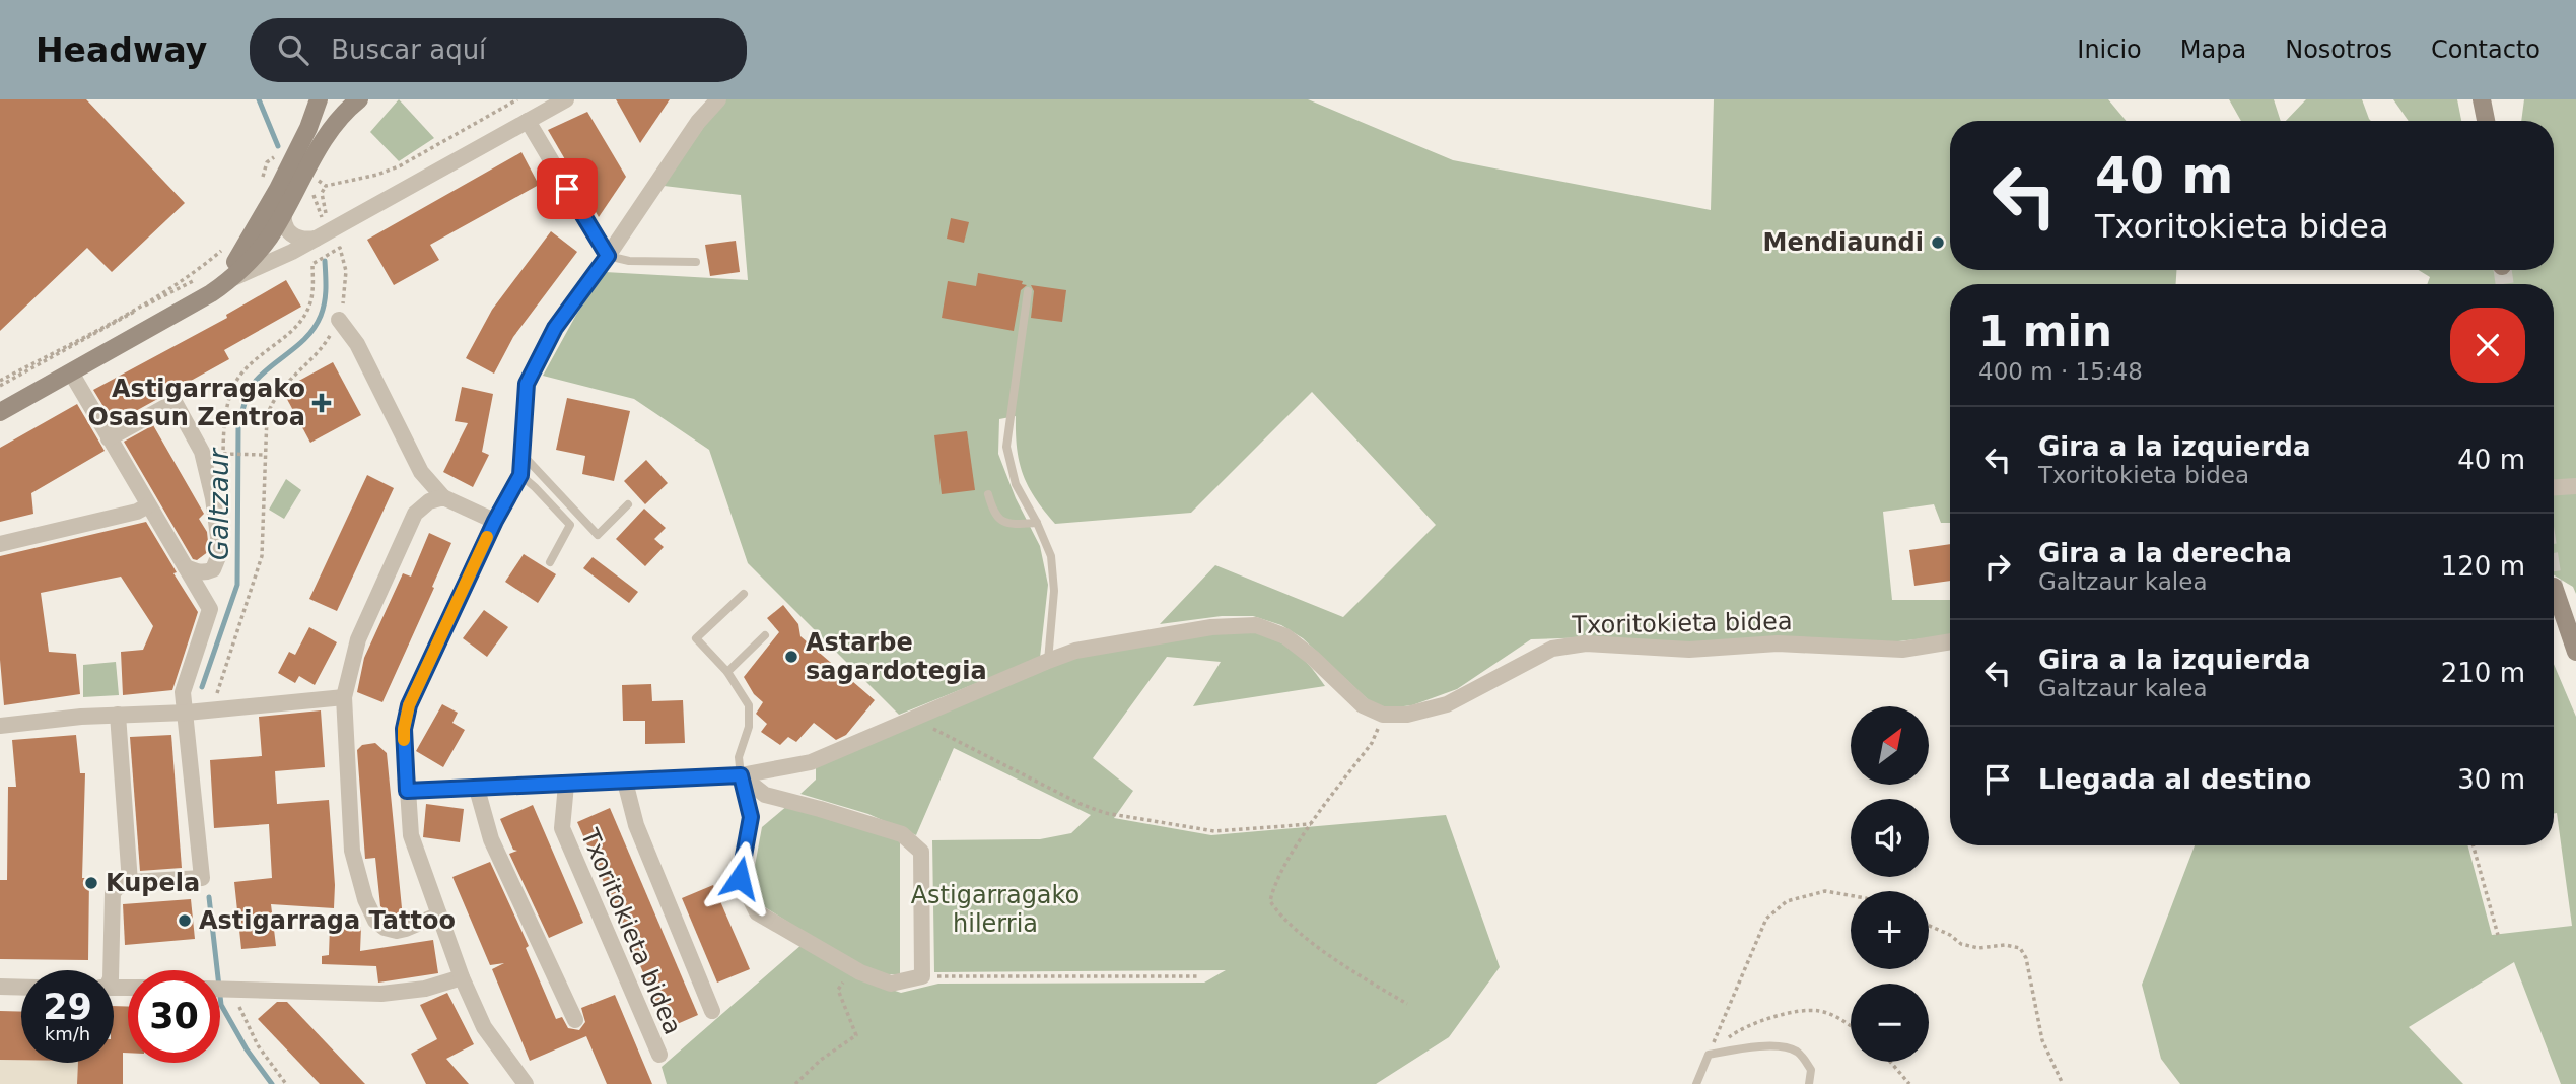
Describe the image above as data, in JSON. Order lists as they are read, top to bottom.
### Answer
{
  "streets": {
    "street": ["Txoritokieta bidea"]
  },
  "water": ["Galtzaur"],
  "parks": ["Astigarragako hilerria"],
  "places": {
    "other": [
      "Mendiaundi",
      "Astarbe sagardotegia",
      "Kupela",
      "Astigarraga Tattoo"
    ],
    "health": ["Astigarragako Osasun Zentroa"]
  },
  "north": "top right",
  "page": {
    "header": "Headway",
    "search": "Buscar aquí",
    "nav": [
      "Inicio",
      "Mapa",
      "Nosotros",
      "Contacto"
    ],
    "turn": ["40 m", "Txoritokieta bidea"],
    "heading": ["1 min", "400 m · 15:48"],
    "list": [
      {
        "name": "Gira a la izquierda",
        "note": "Txoritokieta bidea",
        "value": "40 m"
      },
      {
        "name": "Gira a la derecha",
        "note": "Galtzaur kalea",
        "value": "120 m"
      },
      {
        "name": "Gira a la izquierda",
        "note": "Galtzaur kalea",
        "value": "210 m"
      },
      {
        "name": "Llegada al destino",
        "value": "30 m"
      }
    ],
    "map_buttons": ["+", "−"],
    "speed": "29 km/h",
    "limit": "30"
  }
}
